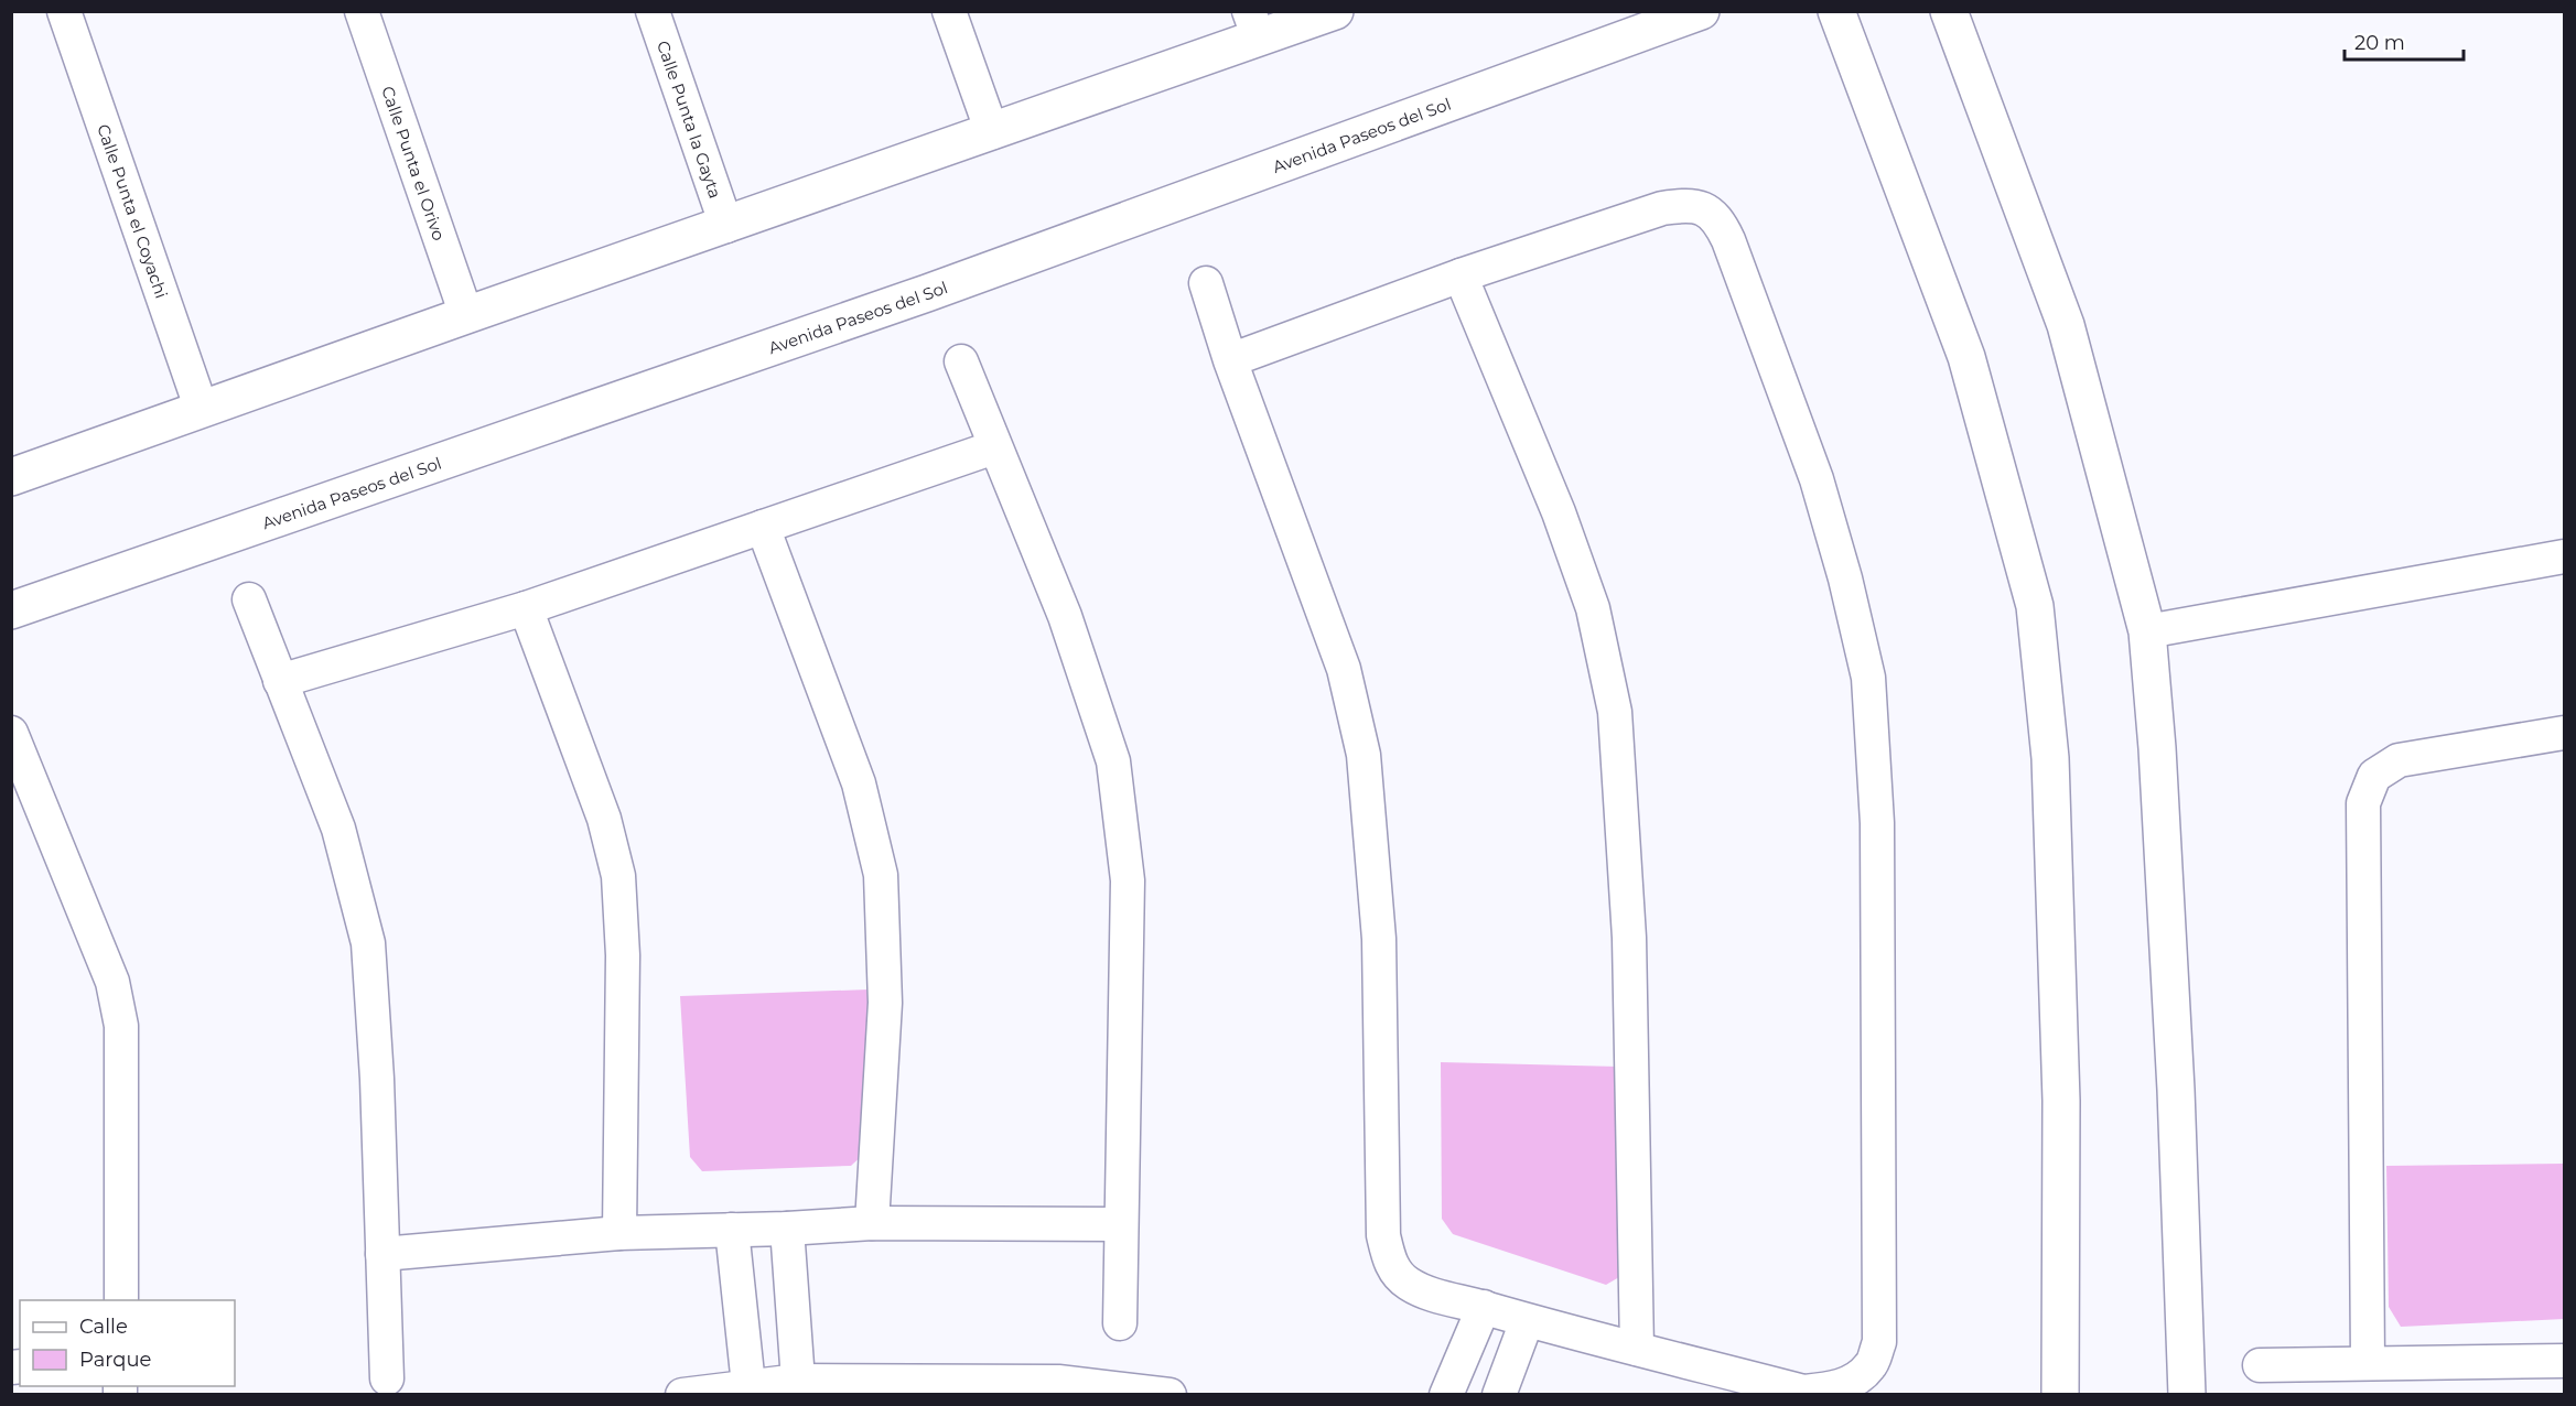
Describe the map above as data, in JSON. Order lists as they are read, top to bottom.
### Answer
{
  "streets": {
    "street": [
      "Calle Punta la Gayta",
      "Avenida Paseos del Sol",
      "Calle Punta el Orivo",
      "Calle Punta el Coyachi"
    ]
  },
  "legend": ["Calle", "Parque"],
  "scale_bar": "20 m"
}
